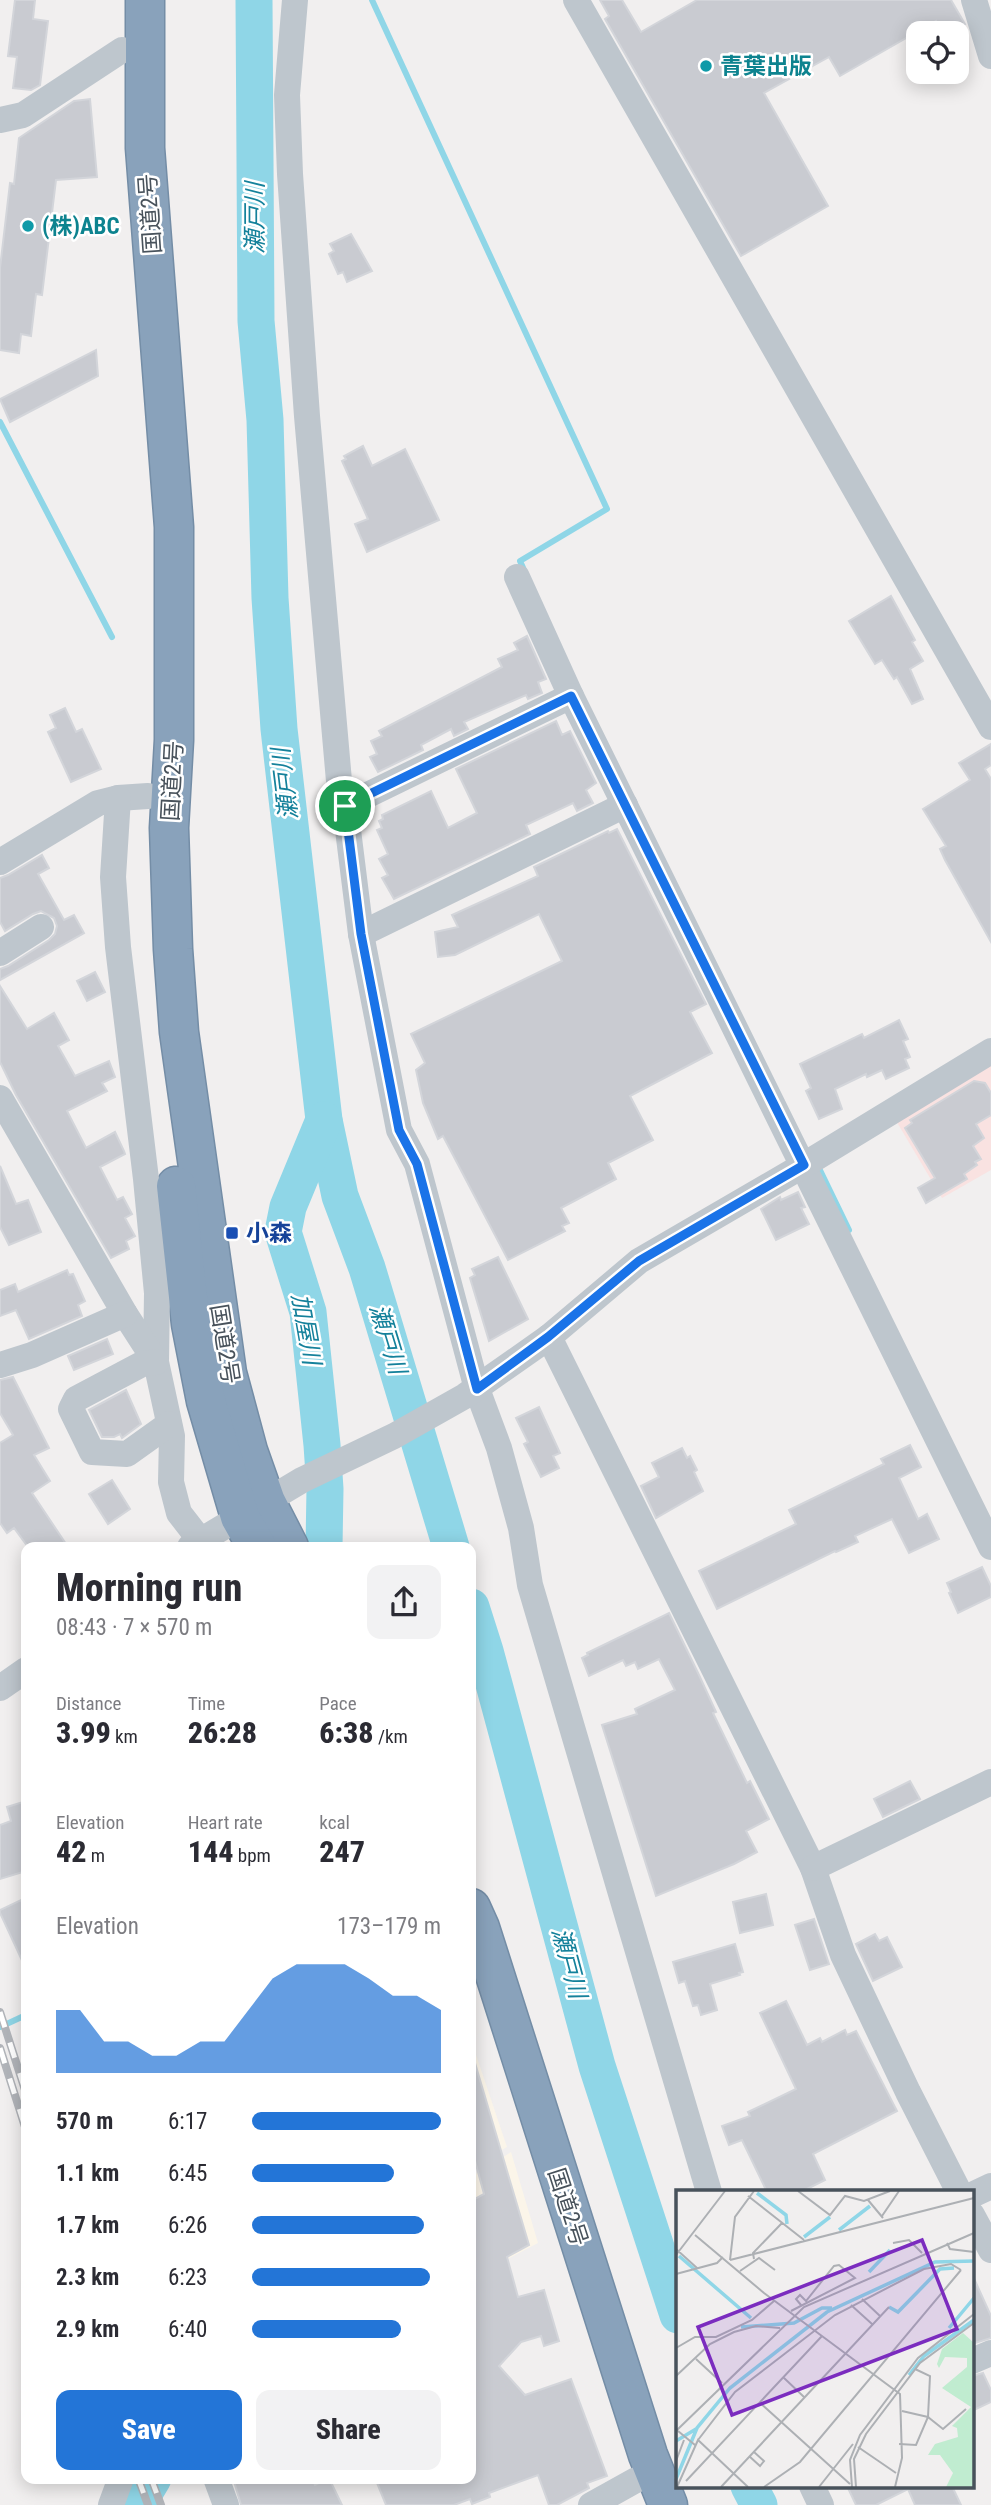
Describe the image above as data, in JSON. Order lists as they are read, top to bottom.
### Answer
{
  "streets": {
    "highway": ["国道2号"]
  },
  "water": ["瀬戸川", "加屋川"],
  "places": {
    "other": ["青葉出版", "(株)ABC"],
    "transit": ["小森"]
  },
  "page": {
    "heading": ["Morning run", "08:43 · 7 × 570 m"],
    "stats": [
      ["Distance", "3.99 km"],
      ["Time", "26:28"],
      ["Pace", "6:38 /km"],
      ["Elevation", "42 m"],
      ["Heart rate", "144 bpm"],
      ["kcal", "247"]
    ],
    "chart": ["Elevation", "173–179 m"],
    "list": [
      {
        "name": "570 m",
        "note": "6:17"
      },
      {
        "name": "1.1 km",
        "note": "6:45"
      },
      {
        "name": "1.7 km",
        "note": "6:26"
      },
      {
        "name": "2.3 km",
        "note": "6:23"
      },
      {
        "name": "2.9 km",
        "note": "6:40"
      }
    ],
    "buttons": ["Save", "Share"]
  }
}
